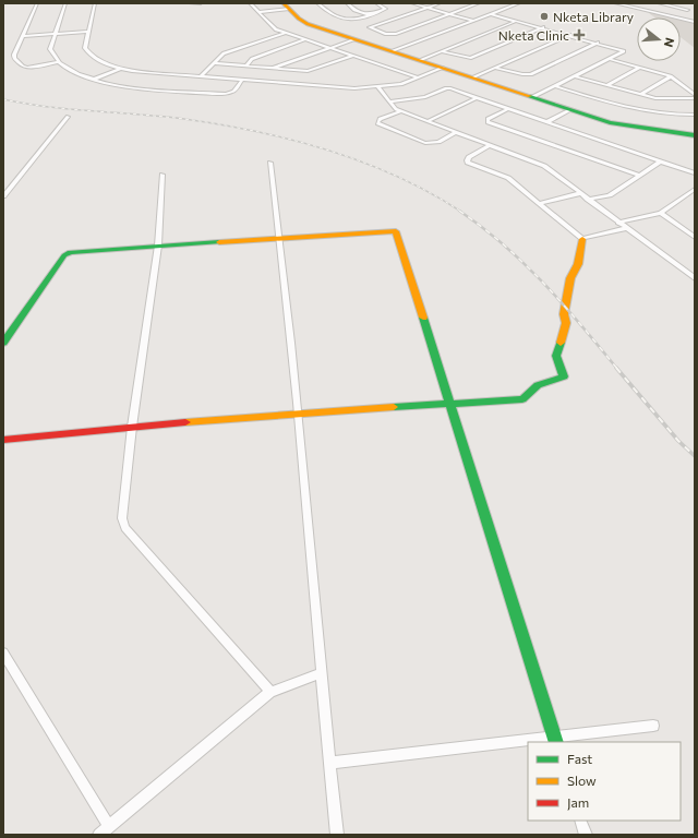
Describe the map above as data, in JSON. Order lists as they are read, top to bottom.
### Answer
{
  "places": {
    "other": ["Nketa Library"],
    "health": ["Nketa Clinic"]
  },
  "legend": ["Fast", "Slow", "Jam"],
  "north": "right"
}
